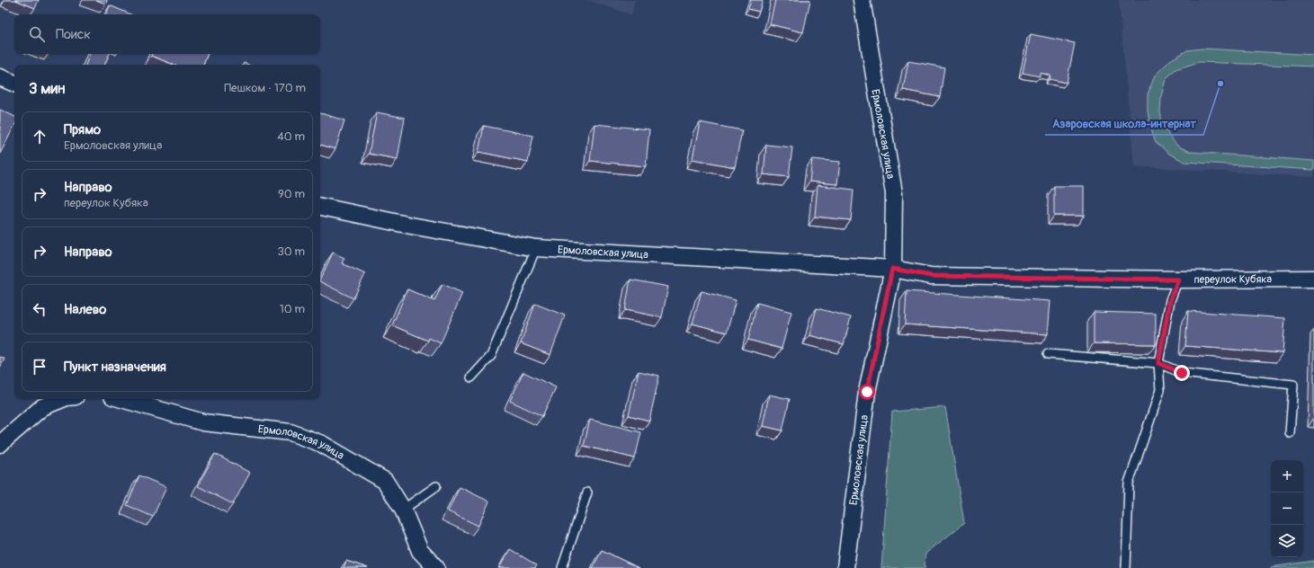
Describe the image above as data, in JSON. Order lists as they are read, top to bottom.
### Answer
{
  "streets": {
    "street": ["Ермоловская улица", "переулок Кубяка"]
  },
  "crossings": [
    ["Ермоловская улица", "переулок Кубяка"]
  ],
  "places": ["Азаровская школа-интернат"],
  "page": {
    "search": "Поиск",
    "heading": ["3 мин", "Пешком · 170 m"],
    "list": [
      ["Прямо", "Ермоловская улица", "40 m"],
      ["Направо", "переулок Кубяка", "90 m"],
      ["Направо", "30 m"],
      ["Налево", "10 m"],
      "Пункт назначения"
    ],
    "map_buttons": ["+", "−"]
  }
}
